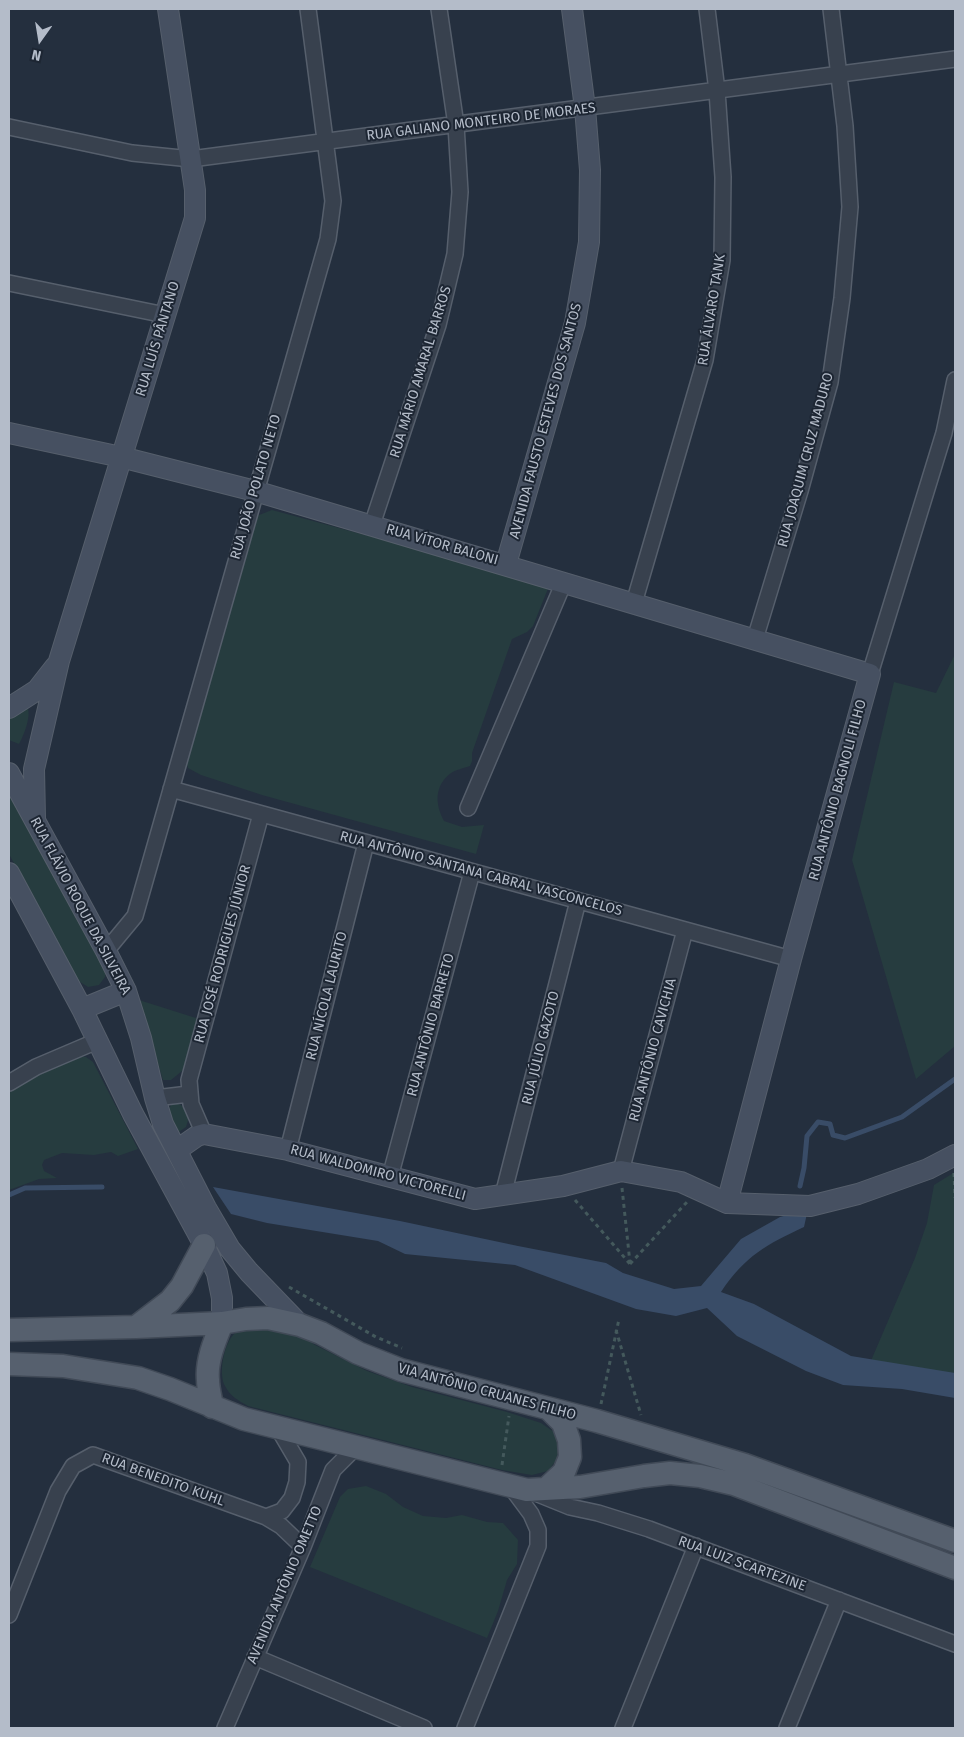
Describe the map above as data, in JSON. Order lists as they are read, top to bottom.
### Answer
{
  "streets": {
    "main road": ["VIA ANTÔNIO CRUANES FILHO"],
    "street": [
      "RUA GALIANO MONTEIRO DE MORAES",
      "RUA ÁLVARO TANK",
      "RUA LUÍS PÂNTANO",
      "RUA MÁRIO AMARAL BARROS",
      "AVENIDA FAUSTO ESTEVES DOS SANTOS",
      "RUA JOAQUIM CRUZ MADURO",
      "RUA JOÃO POLATO NETO",
      "RUA VÍTOR BALONI",
      "RUA ANTÔNIO BAGNOLI FILHO",
      "RUA ANTÔNIO SANTANA CABRAL VASCONCELOS",
      "RUA FLÁVIO ROQUE DA SILVEIRA",
      "RUA JOSÉ RODRIGUES JÚNIOR",
      "RUA NÍCOLA LAURITO",
      "RUA ANTÔNIO BARRETO",
      "RUA JÚLIO GAZOTO",
      "RUA ANTÔNIO CAVICHIA",
      "RUA WALDOMIRO VICTORELLI",
      "RUA BENEDITO KUHL",
      "RUA LUIZ SCARTEZINE",
      "AVENIDA ANTÔNIO OMETTO"
    ]
  },
  "crossings": [
    ["RUA GALIANO MONTEIRO DE MORAES", "RUA ÁLVARO TANK"],
    ["RUA GALIANO MONTEIRO DE MORAES", "RUA LUÍS PÂNTANO"],
    ["RUA GALIANO MONTEIRO DE MORAES", "RUA MÁRIO AMARAL BARROS"],
    ["RUA GALIANO MONTEIRO DE MORAES", "AVENIDA FAUSTO ESTEVES DOS SANTOS"],
    ["RUA GALIANO MONTEIRO DE MORAES", "RUA JOAQUIM CRUZ MADURO"],
    ["RUA GALIANO MONTEIRO DE MORAES", "RUA JOÃO POLATO NETO"],
    ["RUA ÁLVARO TANK", "RUA VÍTOR BALONI"],
    ["RUA LUÍS PÂNTANO", "RUA VÍTOR BALONI"],
    ["RUA LUÍS PÂNTANO", "RUA FLÁVIO ROQUE DA SILVEIRA"],
    ["RUA MÁRIO AMARAL BARROS", "RUA VÍTOR BALONI"],
    ["AVENIDA FAUSTO ESTEVES DOS SANTOS", "RUA VÍTOR BALONI"],
    ["RUA JOAQUIM CRUZ MADURO", "RUA VÍTOR BALONI"],
    ["RUA JOÃO POLATO NETO", "RUA VÍTOR BALONI"],
    ["RUA JOÃO POLATO NETO", "RUA ANTÔNIO SANTANA CABRAL VASCONCELOS"],
    ["RUA JOÃO POLATO NETO", "RUA FLÁVIO ROQUE DA SILVEIRA"],
    ["RUA VÍTOR BALONI", "RUA ANTÔNIO BAGNOLI FILHO"],
    ["RUA ANTÔNIO BAGNOLI FILHO", "RUA ANTÔNIO SANTANA CABRAL VASCONCELOS"],
    ["RUA ANTÔNIO BAGNOLI FILHO", "RUA WALDOMIRO VICTORELLI"],
    ["RUA ANTÔNIO SANTANA CABRAL VASCONCELOS", "RUA JOSÉ RODRIGUES JÚNIOR"],
    ["RUA ANTÔNIO SANTANA CABRAL VASCONCELOS", "RUA NÍCOLA LAURITO"],
    ["RUA ANTÔNIO SANTANA CABRAL VASCONCELOS", "RUA ANTÔNIO BARRETO"],
    ["RUA ANTÔNIO SANTANA CABRAL VASCONCELOS", "RUA JÚLIO GAZOTO"],
    ["RUA ANTÔNIO SANTANA CABRAL VASCONCELOS", "RUA ANTÔNIO CAVICHIA"],
    ["RUA FLÁVIO ROQUE DA SILVEIRA", "VIA ANTÔNIO CRUANES FILHO"],
    ["RUA JOSÉ RODRIGUES JÚNIOR", "RUA WALDOMIRO VICTORELLI"],
    ["RUA NÍCOLA LAURITO", "RUA WALDOMIRO VICTORELLI"],
    ["RUA ANTÔNIO BARRETO", "RUA WALDOMIRO VICTORELLI"],
    ["RUA JÚLIO GAZOTO", "RUA WALDOMIRO VICTORELLI"],
    ["RUA ANTÔNIO CAVICHIA", "RUA WALDOMIRO VICTORELLI"],
    ["RUA BENEDITO KUHL", "AVENIDA ANTÔNIO OMETTO"]
  ],
  "north": "bottom"
}
